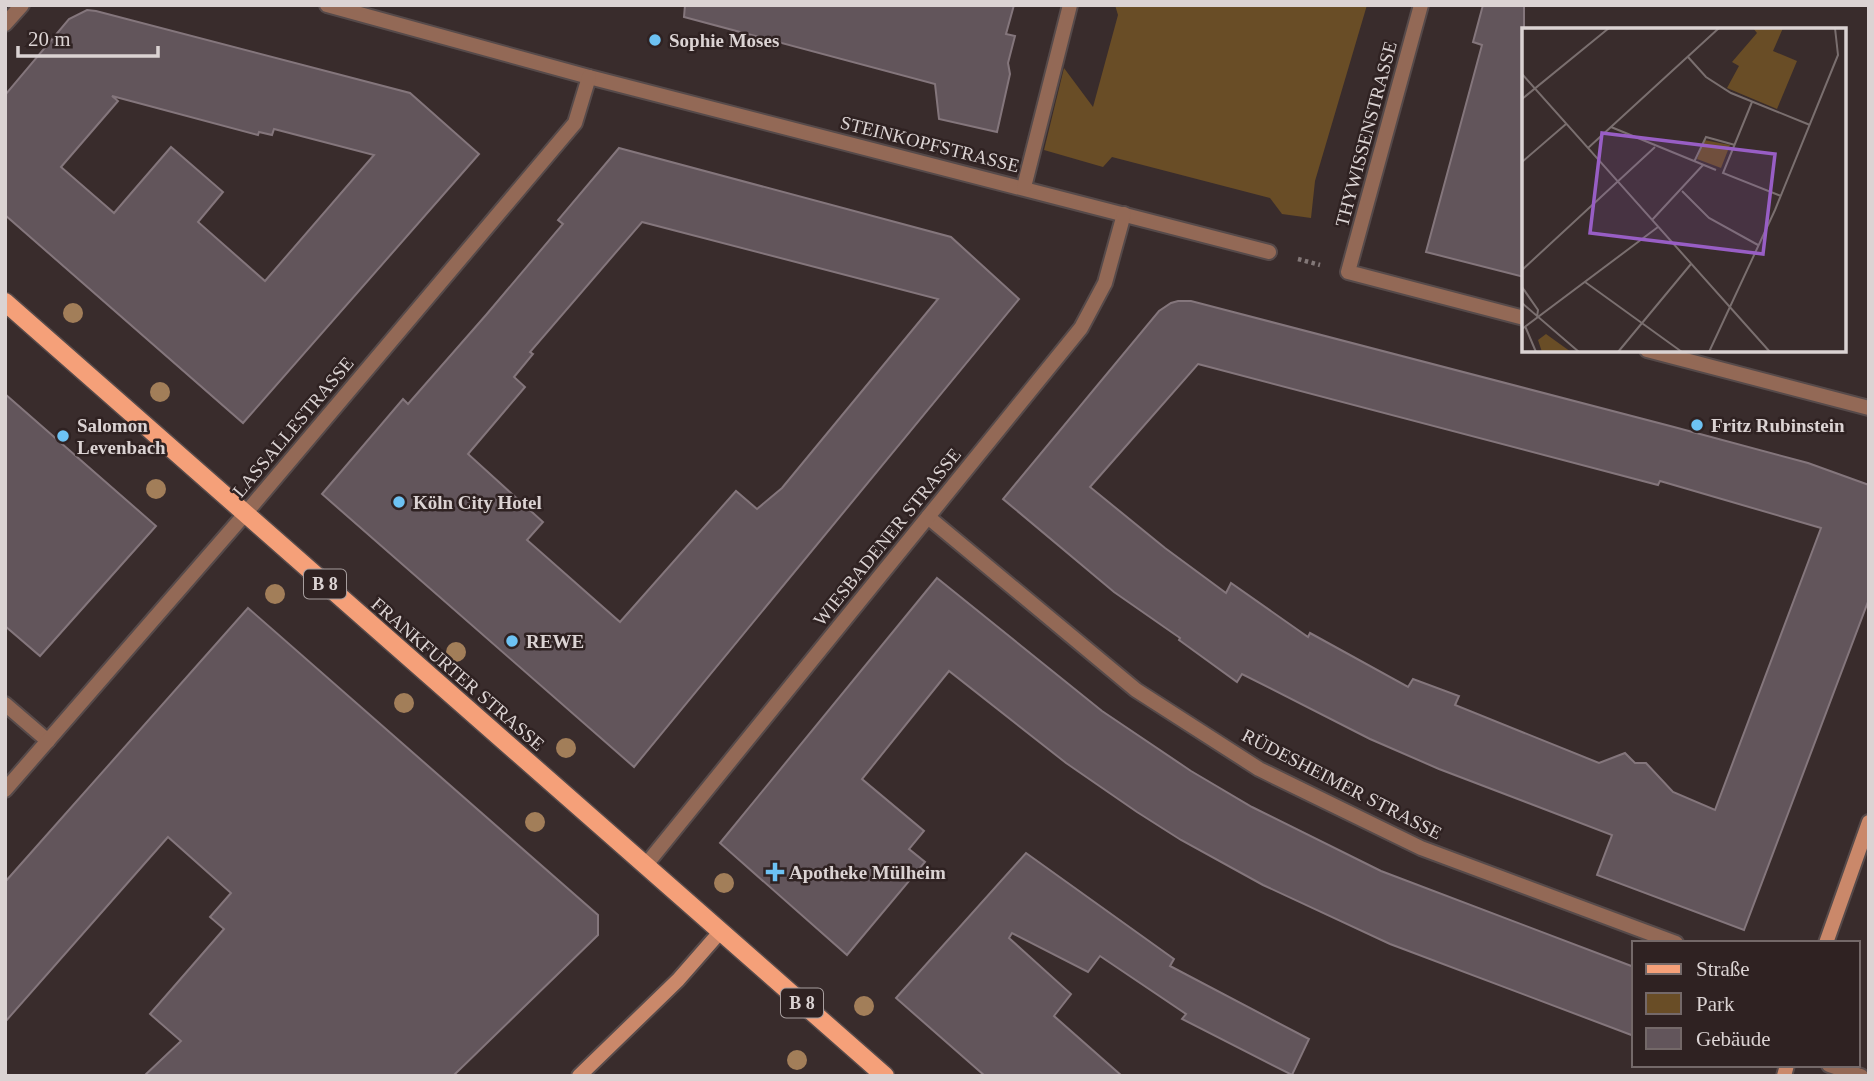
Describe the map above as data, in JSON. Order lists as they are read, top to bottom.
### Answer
{
  "streets": {
    "main road": ["B 8", "FRANKFURTER STRASSE"],
    "street": [
      "THYWISSENSTRASSE",
      "STEINKOPFSTRASSE",
      "LASSALLESTRASSE",
      "WIESBADENER STRASSE",
      "RÜDESHEIMER STRASSE"
    ]
  },
  "crossings": [
    ["STEINKOPFSTRASSE", "LASSALLESTRASSE"],
    ["STEINKOPFSTRASSE", "WIESBADENER STRASSE"],
    ["LASSALLESTRASSE", "FRANKFURTER STRASSE"],
    ["WIESBADENER STRASSE", "FRANKFURTER STRASSE"],
    ["WIESBADENER STRASSE", "RÜDESHEIMER STRASSE"]
  ],
  "places": {
    "other": [
      "Sophie Moses",
      "Fritz Rubinstein",
      "Salomon Levenbach",
      "Köln City Hotel",
      "REWE"
    ],
    "health": ["Apotheke Mülheim"]
  },
  "legend": ["Straße", "Park", "Gebäude"],
  "scale_bar": "20 m"
}
